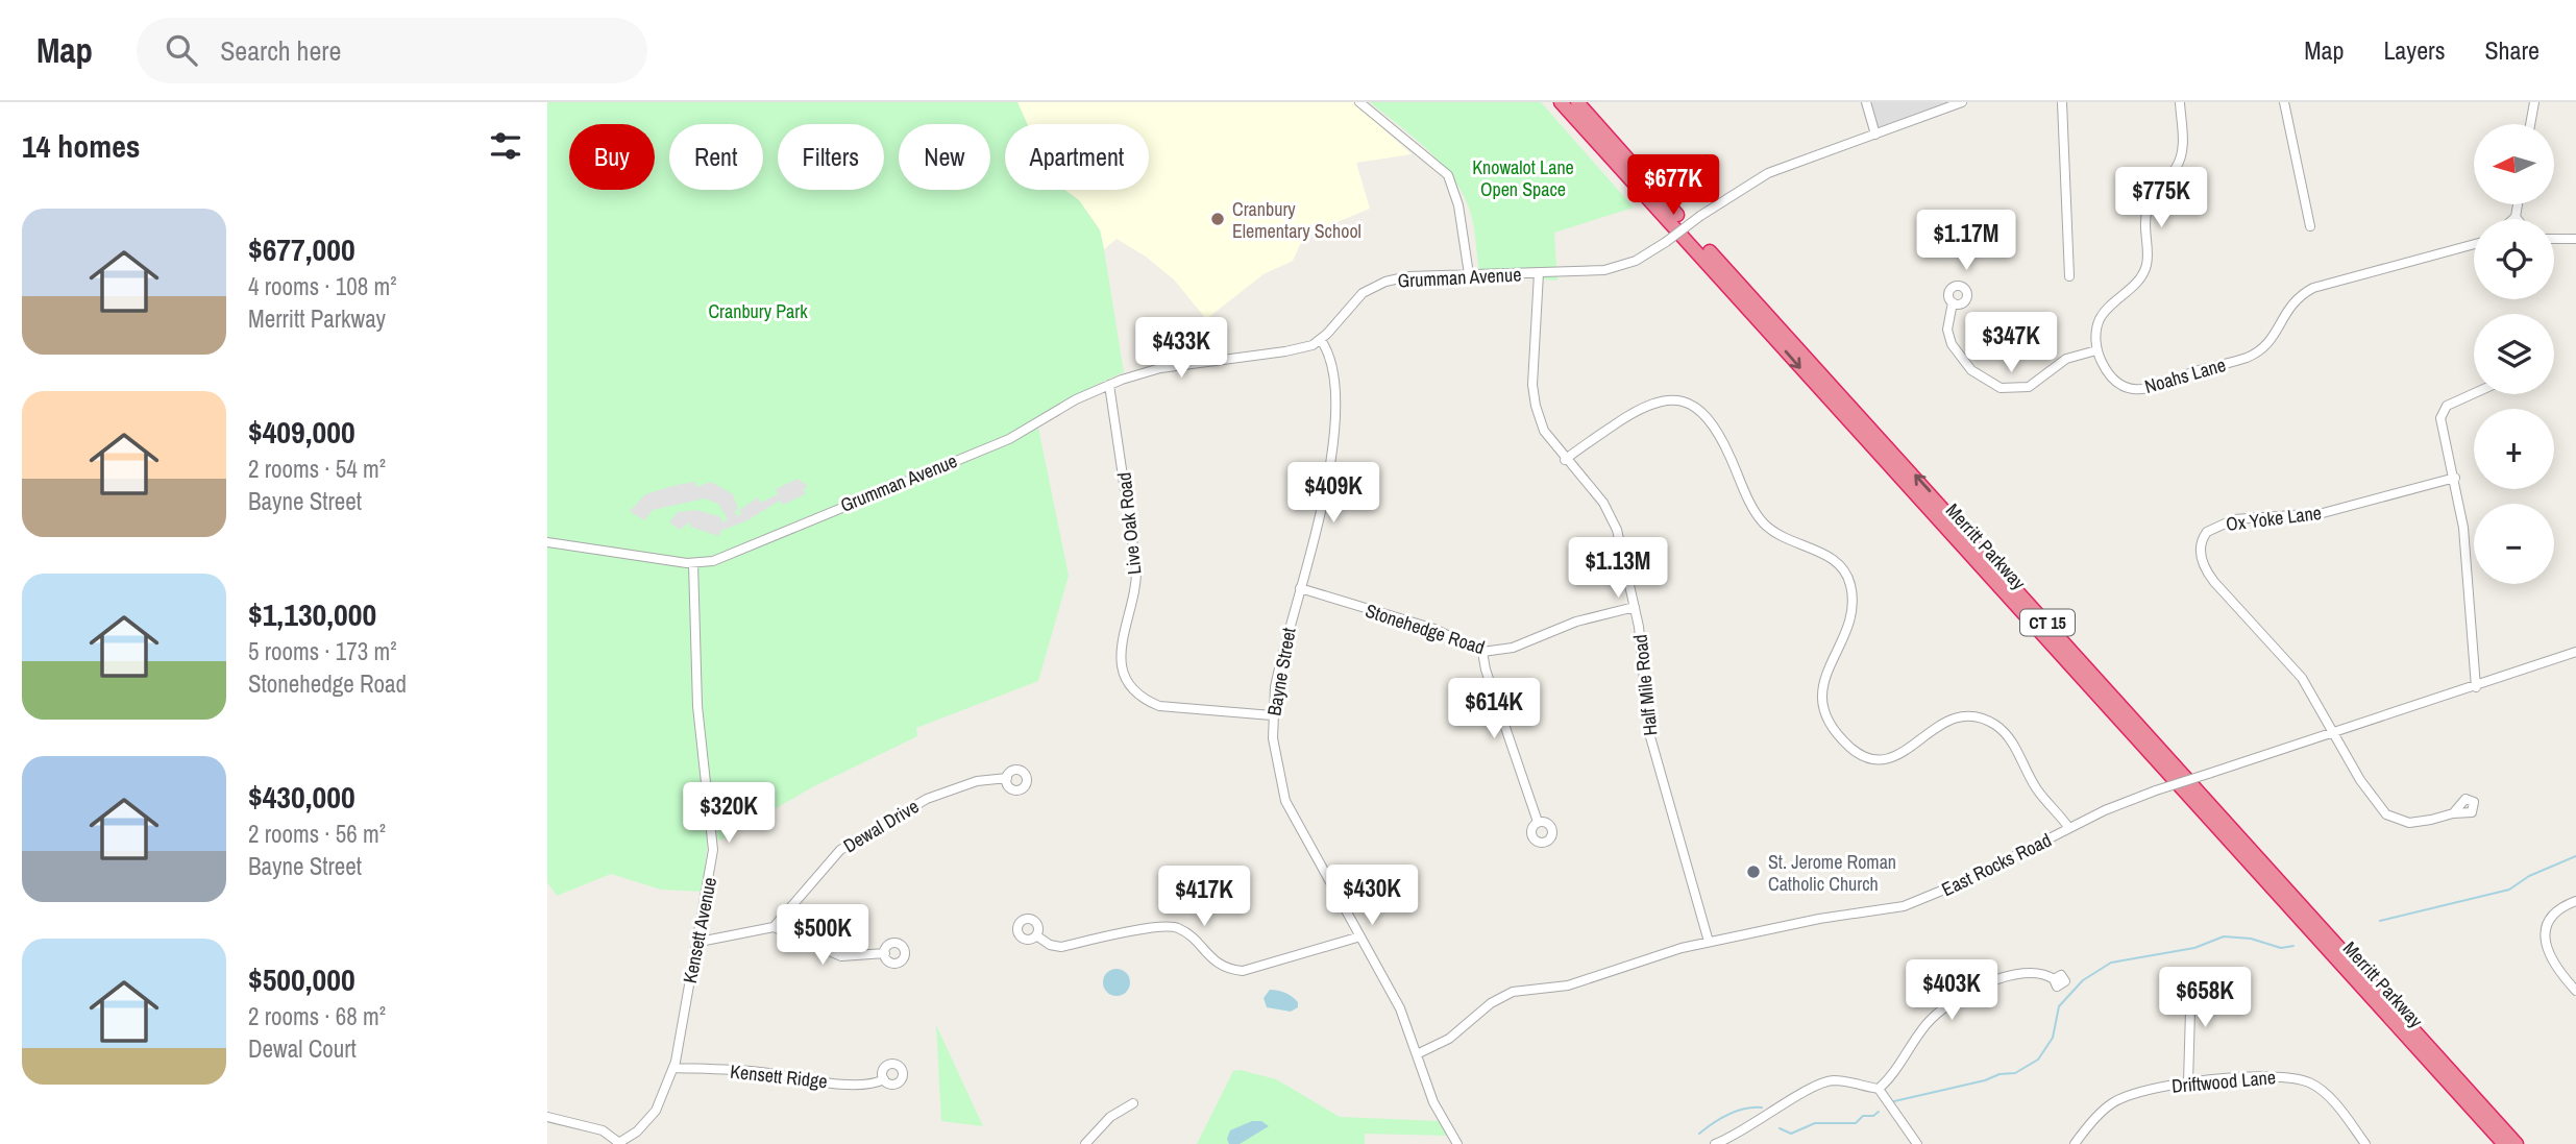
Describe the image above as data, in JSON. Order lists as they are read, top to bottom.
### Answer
{
  "streets": {
    "highway": ["Merritt Parkway", "CT 15"],
    "street": [
      "Grumman Avenue",
      "Noahs Lane",
      "Ox Yoke Lane",
      "Live Oak Road",
      "Stonehedge Road",
      "Bayne Street",
      "Half Mile Road",
      "Dewal Drive",
      "East Rocks Road",
      "Kensett Avenue",
      "Kensett Ridge",
      "Driftwood Lane"
    ]
  },
  "crossings": [
    ["Grumman Avenue", "Live Oak Road"],
    ["Grumman Avenue", "Bayne Street"],
    ["Grumman Avenue", "Half Mile Road"],
    ["Grumman Avenue", "Kensett Avenue"],
    ["Ox Yoke Lane", "East Rocks Road"],
    ["Live Oak Road", "Bayne Street"],
    ["Stonehedge Road", "Bayne Street"],
    ["Stonehedge Road", "Half Mile Road"],
    ["Bayne Street", "East Rocks Road"],
    ["Half Mile Road", "East Rocks Road"],
    ["Kensett Avenue", "Kensett Ridge"]
  ],
  "parks": ["Knowalot Lane Open Space", "Cranbury Park"],
  "places": ["Cranbury Elementary School", "St. Jerome Roman Catholic Church"],
  "north": "left",
  "page": {
    "header": "Map",
    "search": "Search here",
    "nav": ["Map", "Layers", "Share"],
    "heading": "14 homes",
    "map_buttons": ["+", "−"],
    "chip": [
      "Buy",
      "Rent",
      "Filters",
      "New",
      "Apartment"
    ],
    "price": [
      "$677K",
      "$775K",
      "$1.17M",
      "$347K",
      "$433K",
      "$409K",
      "$1.13M",
      "$614K",
      "$320K",
      "$430K",
      "$417K",
      "$500K",
      "$403K",
      "$658K"
    ],
    "list": [
      {
        "name": "$677,000",
        "note": "4 rooms · 108 m² · Merritt Parkway"
      },
      {
        "name": "$409,000",
        "note": "2 rooms · 54 m² · Bayne Street"
      },
      {
        "name": "$1,130,000",
        "note": "5 rooms · 173 m² · Stonehedge Road"
      },
      {
        "name": "$430,000",
        "note": "2 rooms · 56 m² · Bayne Street"
      },
      {
        "name": "$500,000",
        "note": "2 rooms · 68 m² · Dewal Court"
      }
    ]
  }
}
